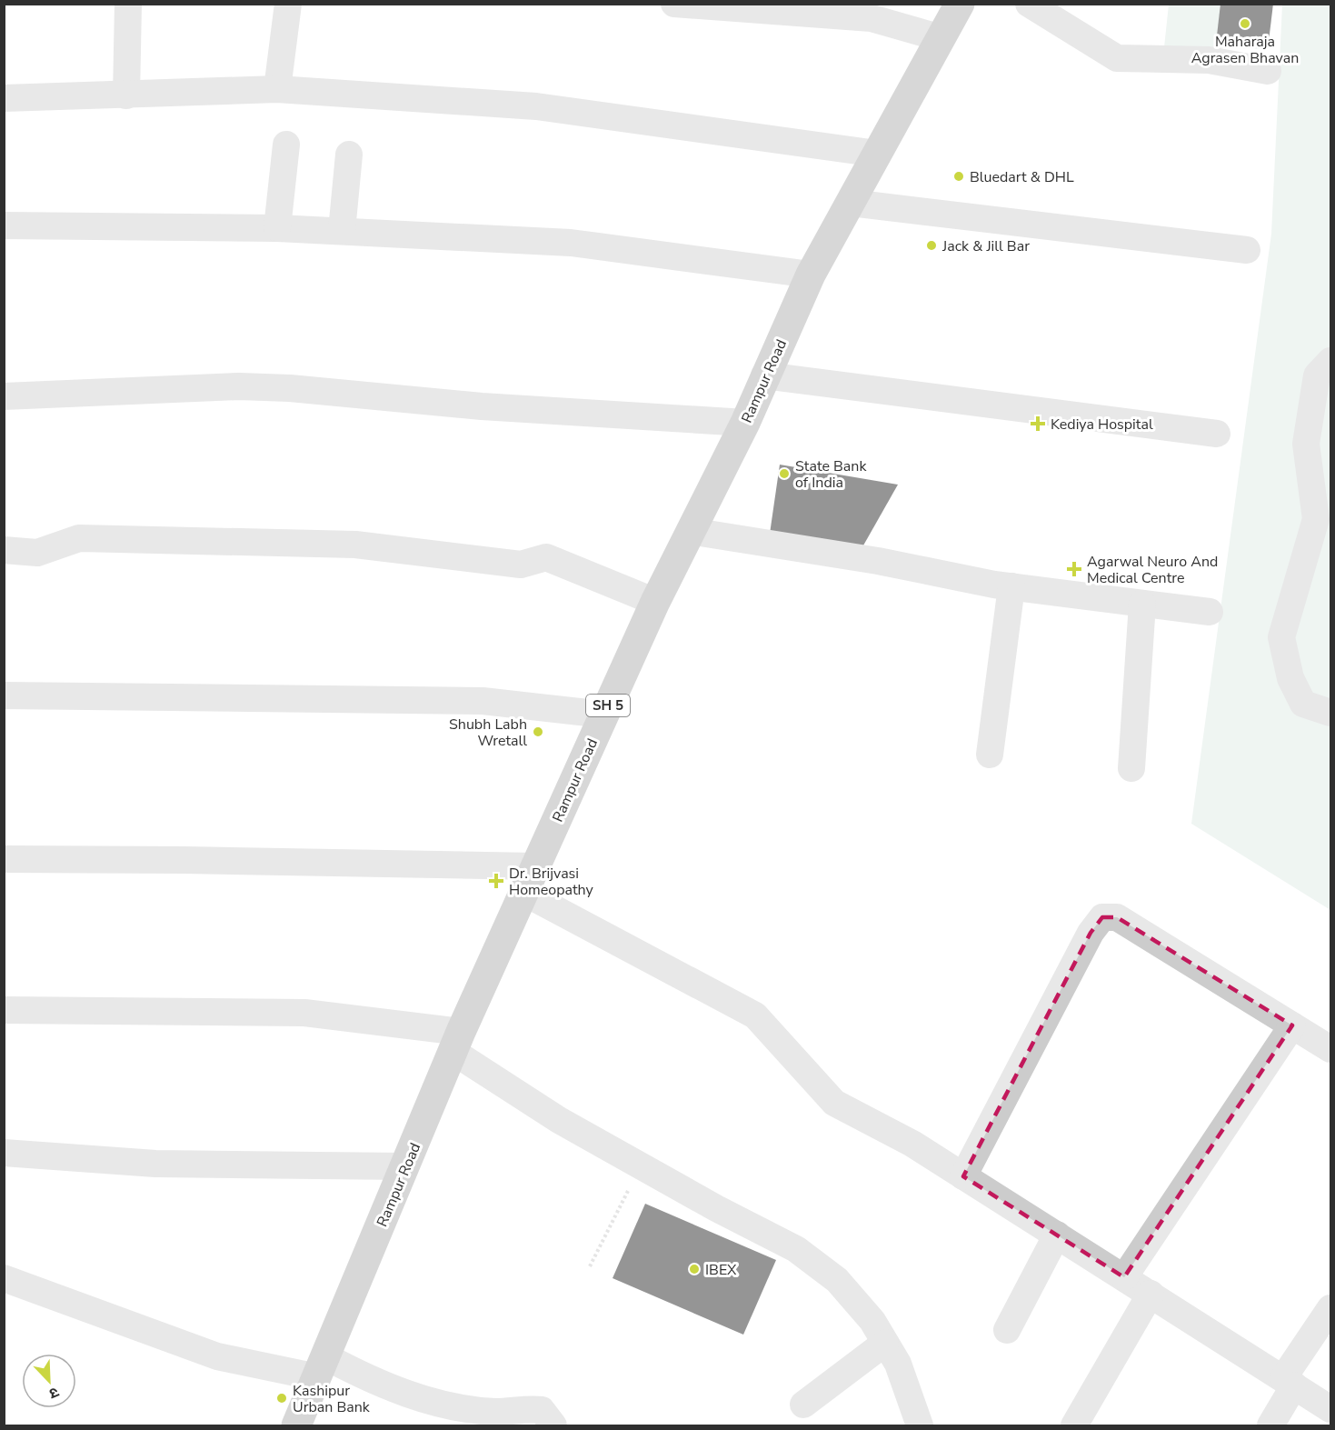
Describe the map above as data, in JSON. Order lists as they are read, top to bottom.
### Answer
{
  "streets": {
    "main road": ["Rampur Road", "SH 5"]
  },
  "places": {
    "other": [
      "Maharaja Agrasen Bhavan",
      "Bluedart & DHL",
      "Jack & Jill Bar",
      "State Bank of India",
      "Shubh Labh Wretall",
      "IBEX",
      "Kashipur Urban Bank"
    ],
    "health": ["Kediya Hospital", "Agarwal Neuro And Medical Centre", "Dr. Brijvasi Homeopathy"]
  },
  "north": "bottom right"
}
